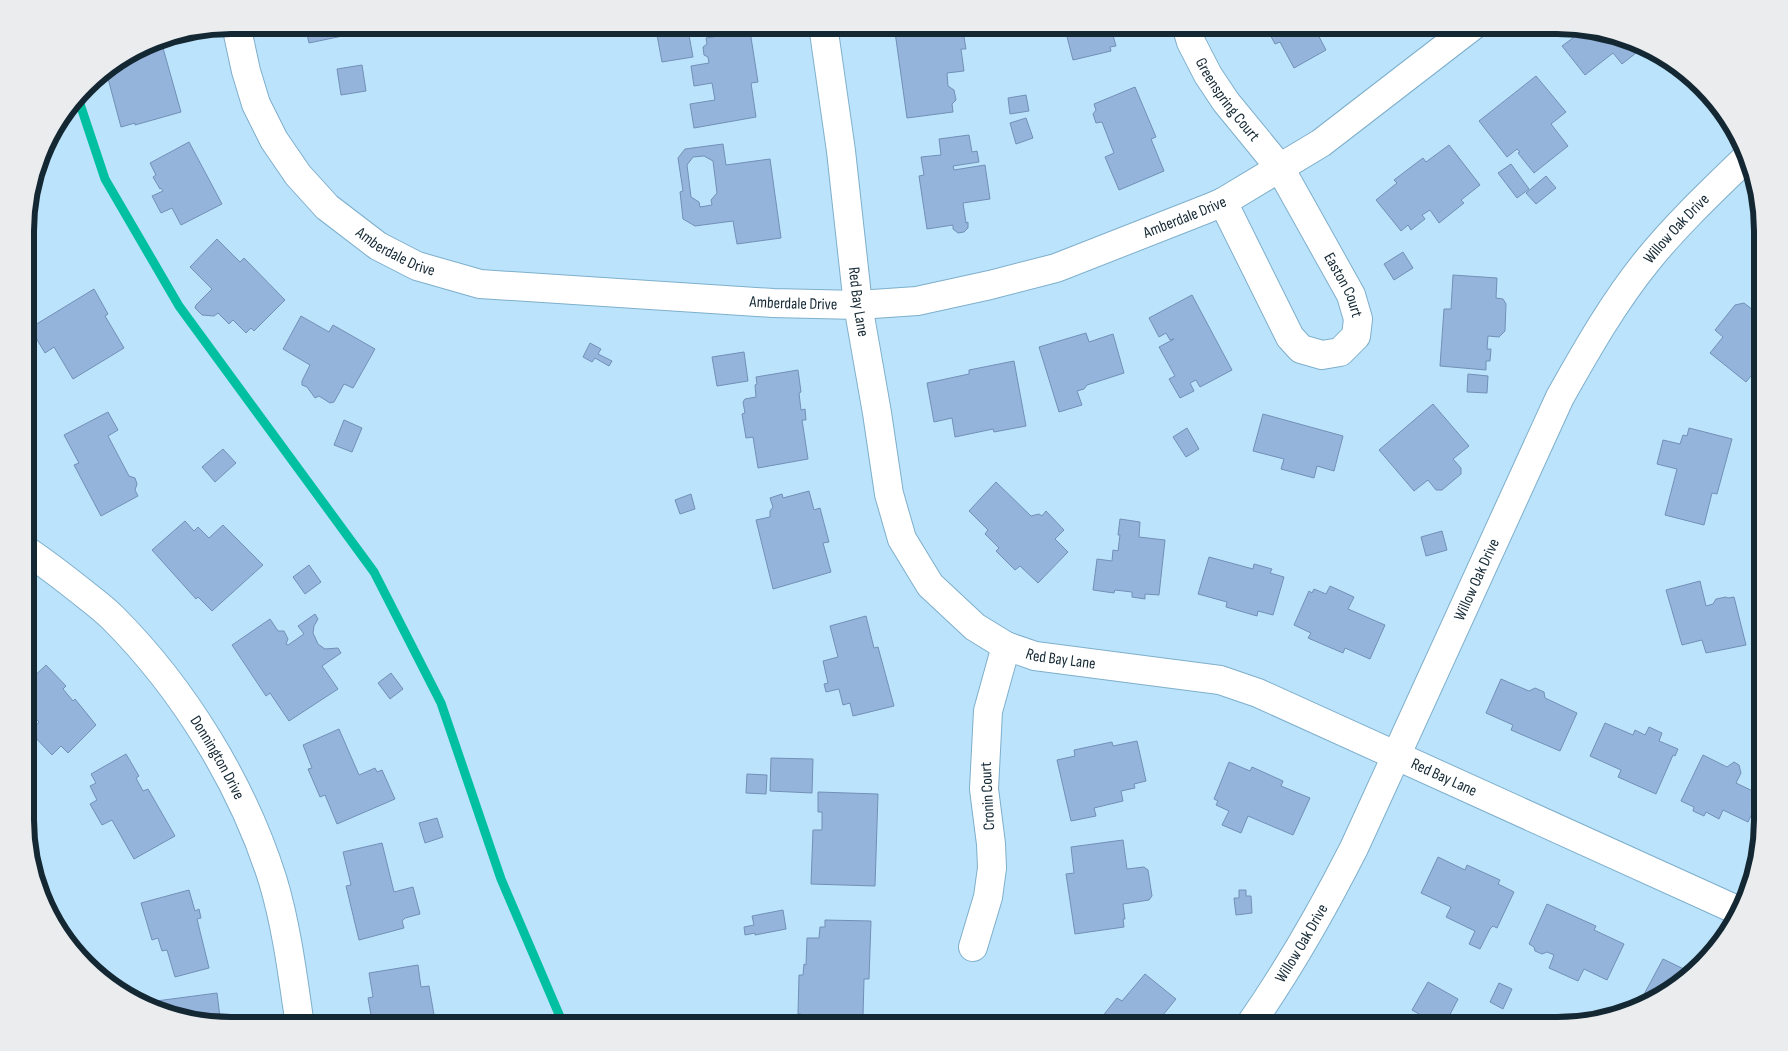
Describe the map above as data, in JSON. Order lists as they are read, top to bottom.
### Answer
{
  "streets": {
    "street": [
      "Greenspring Court",
      "Amberdale Drive",
      "Willow Oak Drive",
      "Easton Court",
      "Red Bay Lane",
      "Donnington Drive",
      "Cronin Court"
    ]
  },
  "crossings": [
    ["Greenspring Court", "Amberdale Drive"],
    ["Greenspring Court", "Easton Court"],
    ["Amberdale Drive", "Easton Court"],
    ["Amberdale Drive", "Red Bay Lane"],
    ["Willow Oak Drive", "Red Bay Lane"],
    ["Red Bay Lane", "Cronin Court"]
  ]
}
